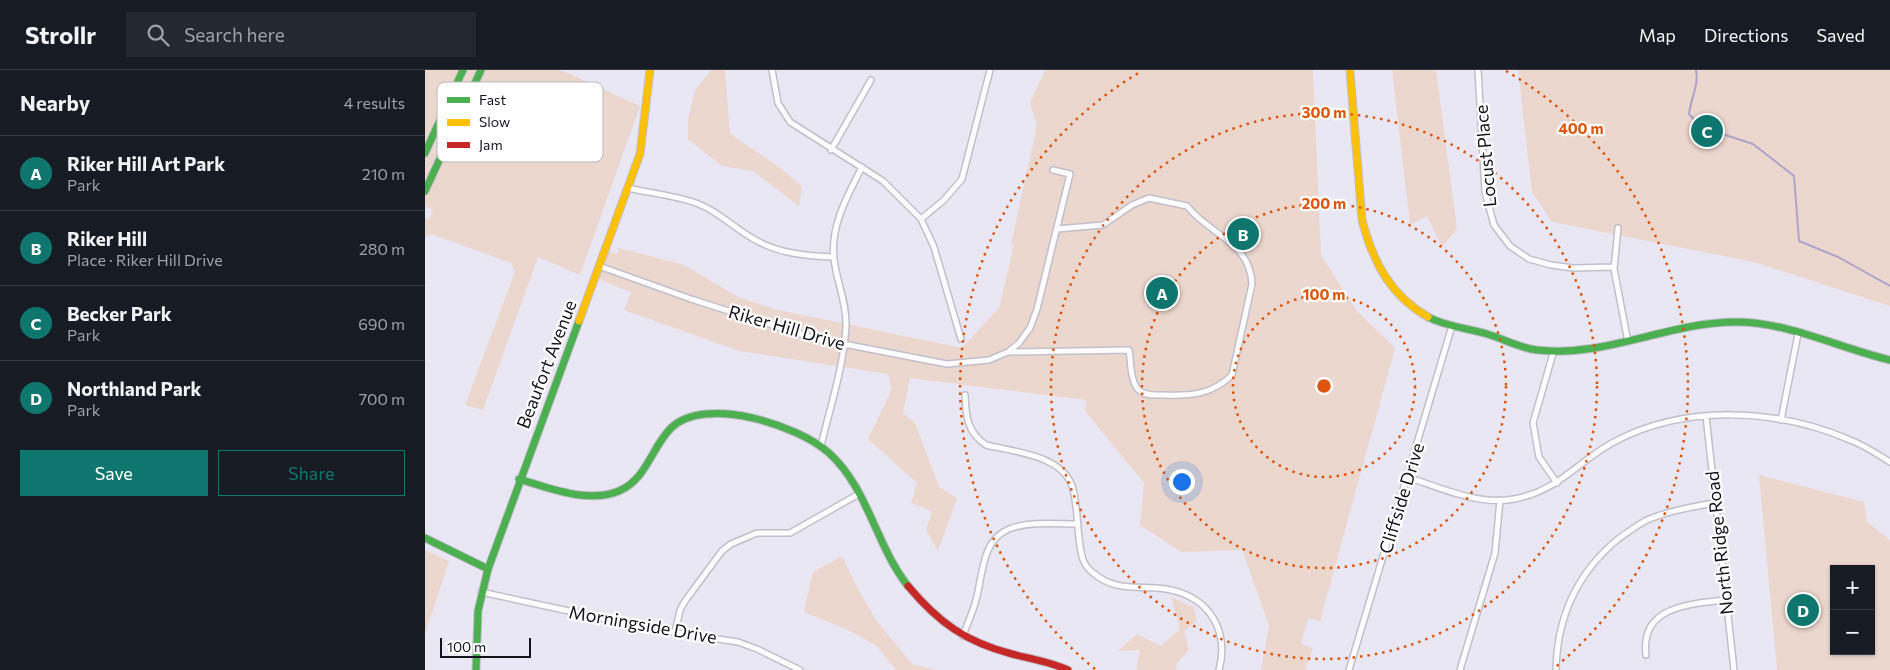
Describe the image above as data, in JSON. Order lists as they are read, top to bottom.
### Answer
{
  "streets": {
    "street": [
      "Locust Place",
      "Riker Hill Drive",
      "Beaufort Avenue",
      "Cliffside Drive",
      "North Ridge Road",
      "Morningside Drive"
    ]
  },
  "crossings": [
    ["Riker Hill Drive", "Beaufort Avenue"],
    ["Beaufort Avenue", "Morningside Drive"]
  ],
  "legend": ["Fast", "Slow", "Jam"],
  "scale_bar": "100 m",
  "page": {
    "header": "Strollr",
    "search": "Search here",
    "nav": ["Map", "Directions", "Saved"],
    "heading": ["Nearby", "4 results"],
    "pins": [
      "C",
      "B",
      "A",
      "D"
    ],
    "list": [
      {
        "mark": "A",
        "name": "Riker Hill Art Park",
        "note": "Park",
        "value": "210 m"
      },
      {
        "mark": "B",
        "name": "Riker Hill",
        "note": "Place · Riker Hill Drive",
        "value": "280 m"
      },
      {
        "mark": "C",
        "name": "Becker Park",
        "note": "Park",
        "value": "690 m"
      },
      {
        "mark": "D",
        "name": "Northland Park",
        "note": "Park",
        "value": "700 m"
      }
    ],
    "buttons": ["Save", "Share"],
    "map_buttons": ["+", "−"],
    "scale": "100 m"
  },
  "rings": [
    "300 m",
    "400 m",
    "200 m",
    "100 m"
  ]
}
